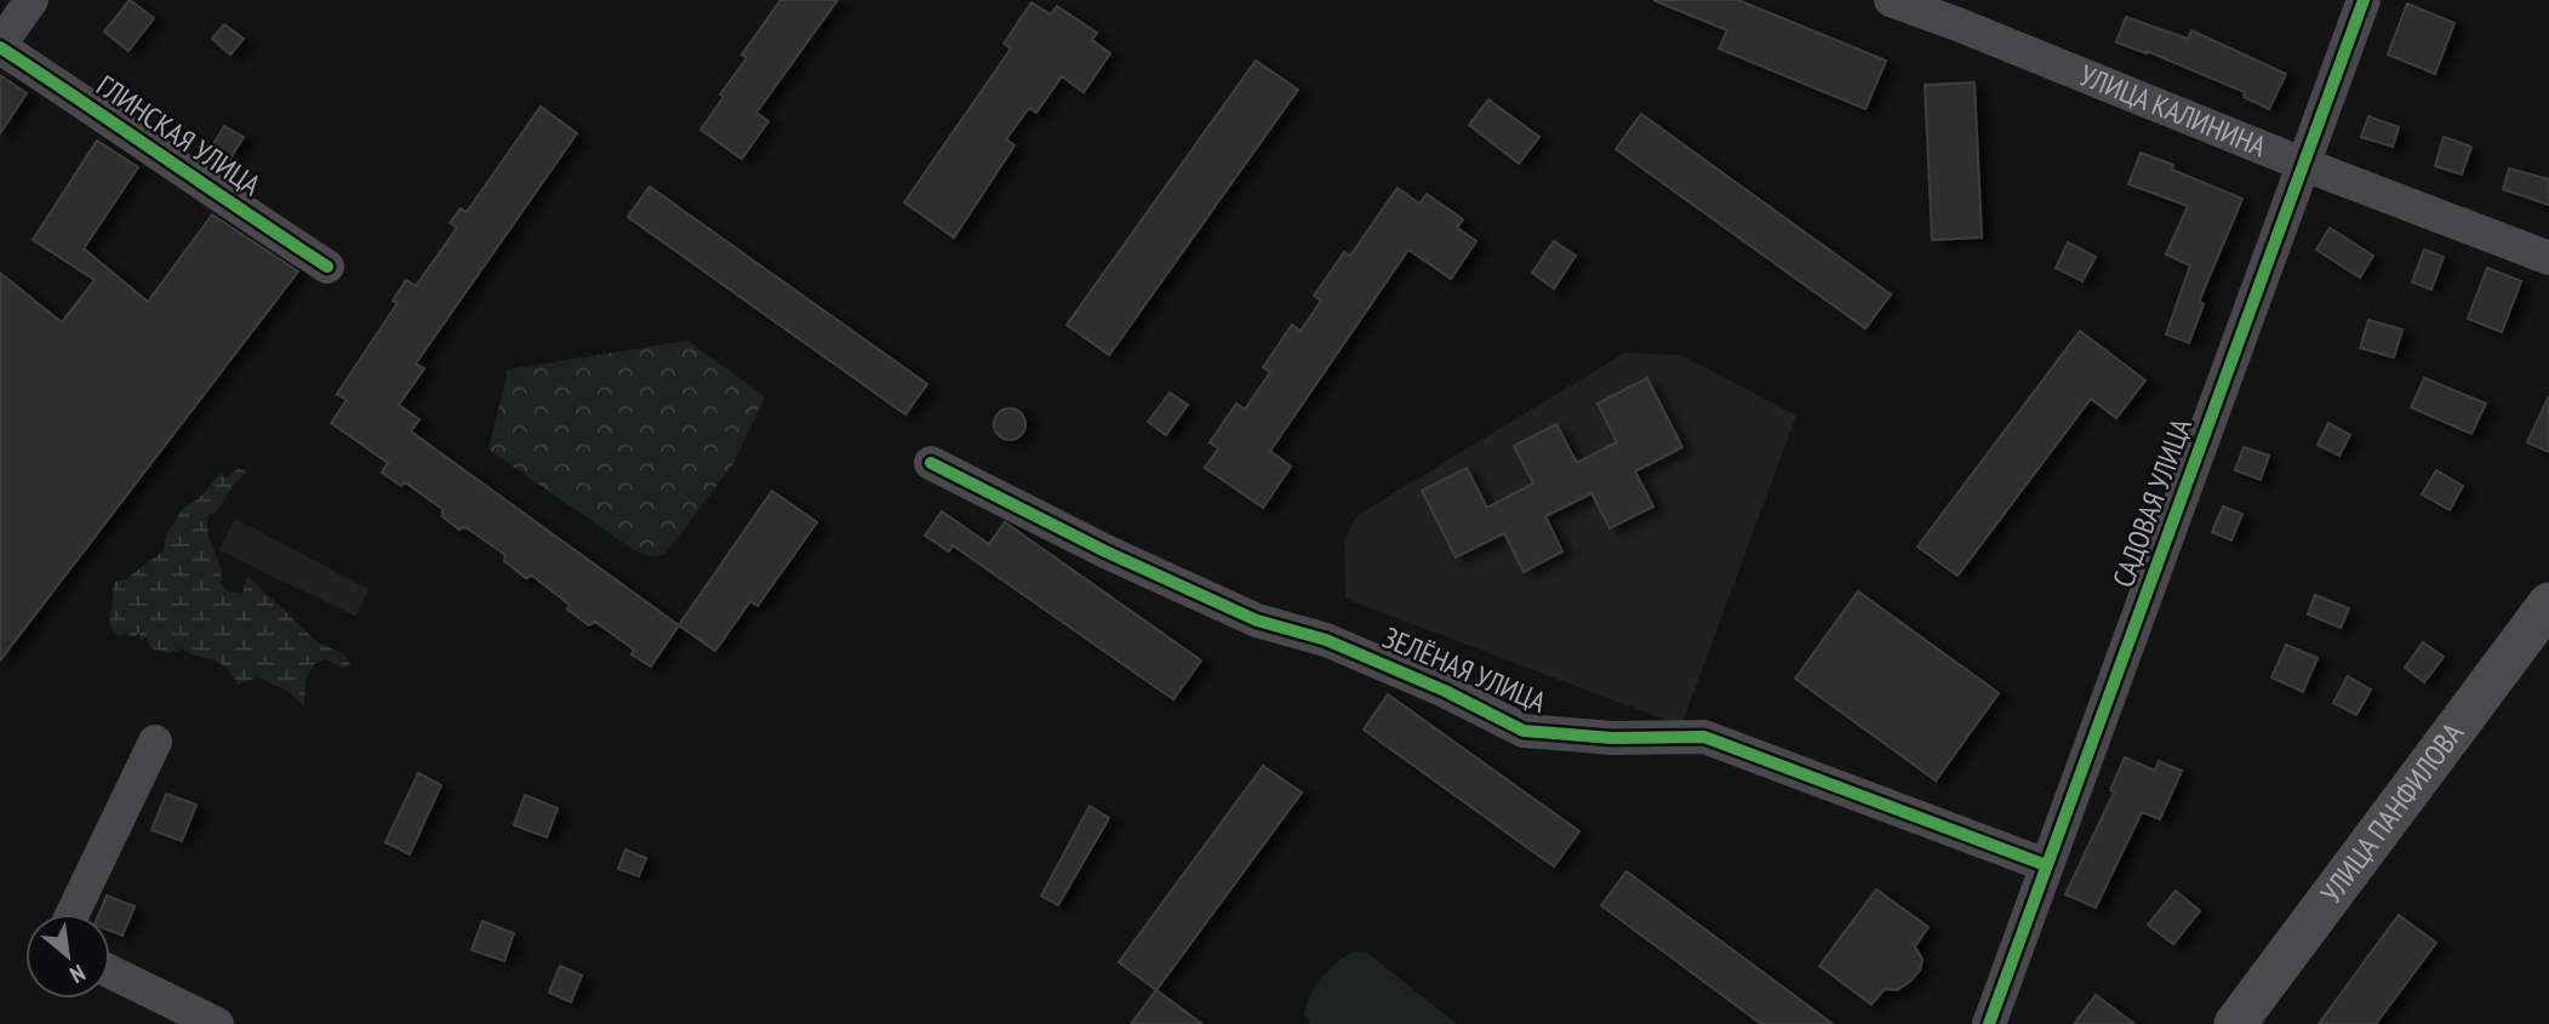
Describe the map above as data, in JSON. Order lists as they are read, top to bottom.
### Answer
{
  "streets": {
    "main road": ["УЛИЦА ПАНФИЛОВА"],
    "street": [
      "УЛИЦА КАЛИНИНА",
      "ГЛИНСКАЯ УЛИЦА",
      "САДОВАЯ УЛИЦА",
      "ЗЕЛЁНАЯ УЛИЦА"
    ]
  },
  "crossings": [
    ["УЛИЦА КАЛИНИНА", "САДОВАЯ УЛИЦА"],
    ["САДОВАЯ УЛИЦА", "ЗЕЛЁНАЯ УЛИЦА"]
  ],
  "north": "bottom right"
}
